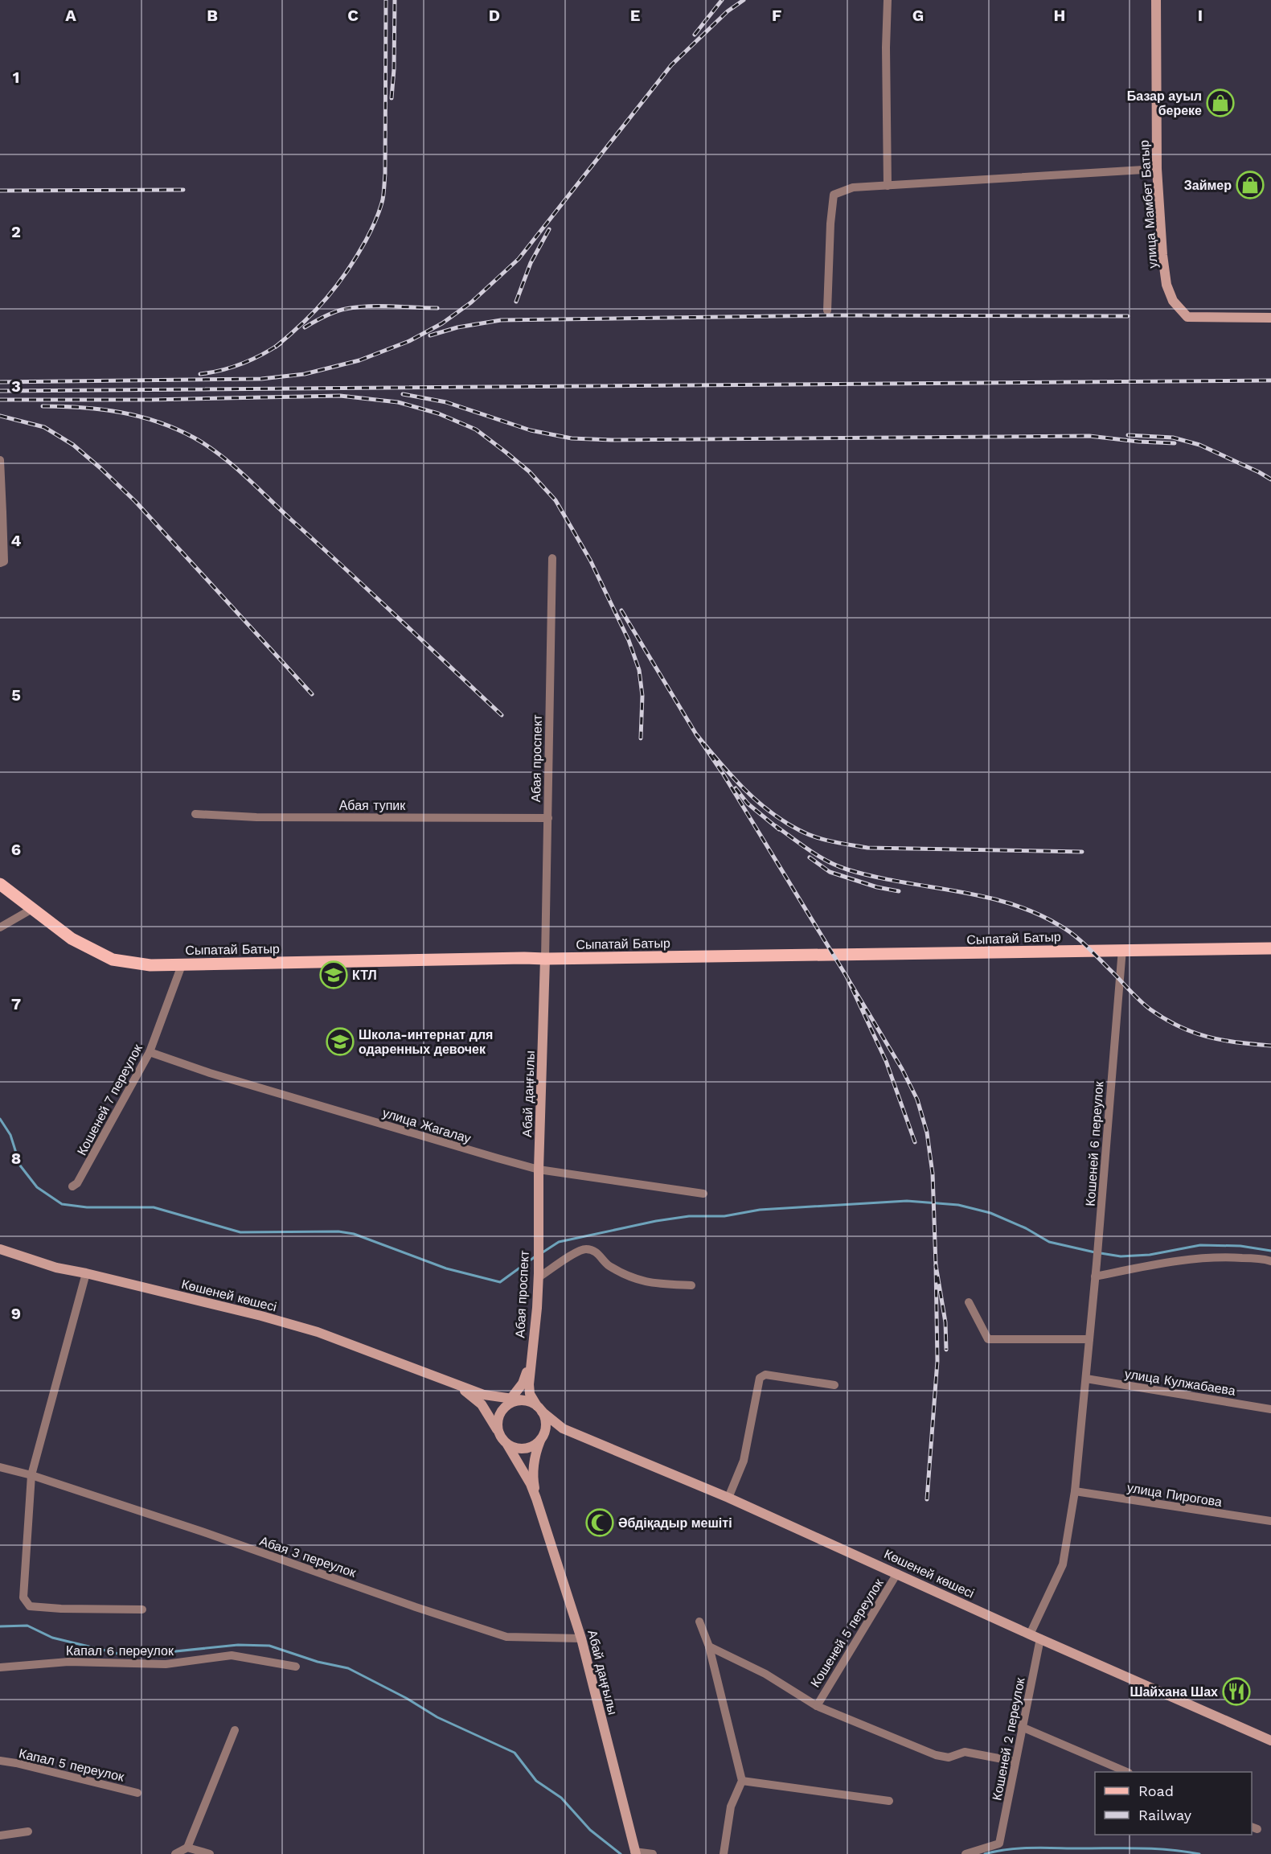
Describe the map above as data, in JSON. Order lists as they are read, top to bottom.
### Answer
{
  "streets": {
    "main road": [
      "улица Мамбет Батыр",
      "Абая проспект",
      "Сыпатай Батыр",
      "Абай даңғылы",
      "Көшеней көшесі"
    ],
    "street": [
      "Абая тупик",
      "Кошеней 7 переулок",
      "улица Жагалау",
      "Кошеней 6 переулок",
      "улица Кулжабаева",
      "улица Пирогова",
      "Абая 3 переулок",
      "Кошеней 5 переулок",
      "Капал 6 переулок",
      "Кошеней 2 переулок",
      "Капал 5 переулок"
    ]
  },
  "crossings": [
    ["Абая проспект", "Абая тупик"],
    ["Абая проспект", "Сыпатай Батыр"],
    ["Абая проспект", "Абай даңғылы"],
    ["Сыпатай Батыр", "Абай даңғылы"],
    ["Сыпатай Батыр", "Кошеней 7 переулок"],
    ["Сыпатай Батыр", "Кошеней 6 переулок"],
    ["Абай даңғылы", "улица Жагалау"],
    ["Абай даңғылы", "Абая 3 переулок"],
    ["Кошеней 7 переулок", "улица Жагалау"],
    ["Кошеней 6 переулок", "Көшеней көшесі"],
    ["Кошеней 6 переулок", "улица Кулжабаева"],
    ["Кошеней 6 переулок", "улица Пирогова"],
    ["Көшеней көшесі", "Кошеней 5 переулок"],
    ["Көшеней көшесі", "Кошеней 2 переулок"],
    ["Кошеней 5 переулок", "Кошеней 2 переулок"]
  ],
  "places": {
    "shop": ["Базар ауыл береке", "Займер"],
    "school or university": ["КТЛ", "Школа-интернат для одаренных девочек"],
    "mosque": ["Әбдіқадыр мешіті"],
    "restaurant": ["Шайхана Шах"]
  },
  "legend": ["Road", "Railway"],
  "grid": {
    "columns": [
      "A",
      "B",
      "C",
      "D",
      "E",
      "F",
      "G",
      "H",
      "I"
    ],
    "rows": [
      "1",
      "2",
      "3",
      "4",
      "5",
      "6",
      "7",
      "8",
      "9"
    ]
  }
}
